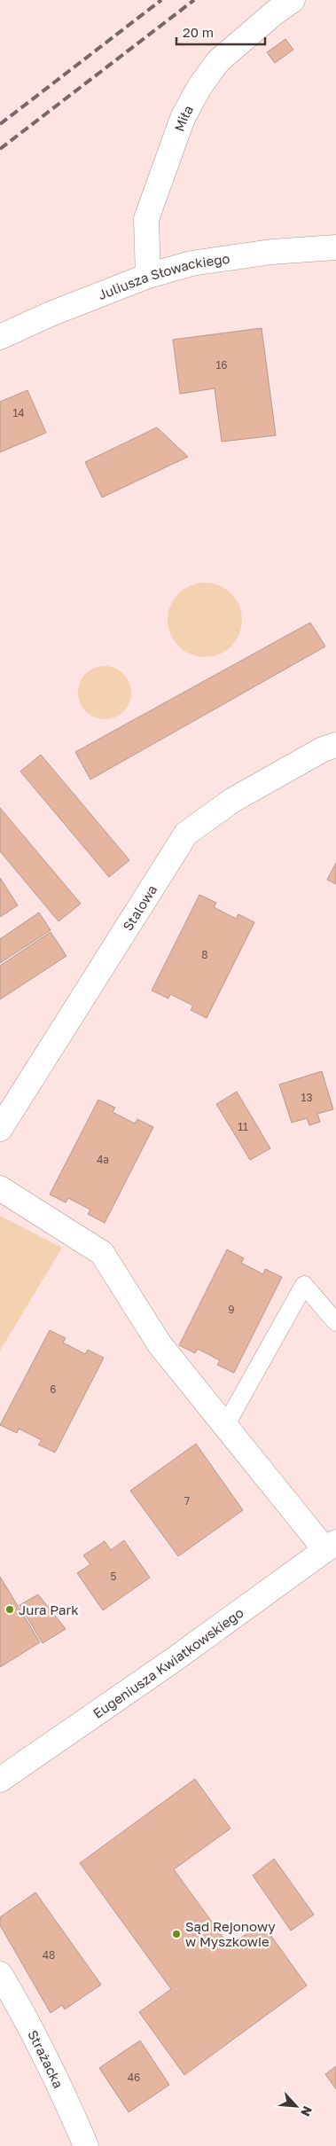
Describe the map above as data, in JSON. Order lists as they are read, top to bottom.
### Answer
{
  "streets": {
    "street": [
      "Miła",
      "Juliusza Słowackiego",
      "Stalowa",
      "Eugeniusza Kwiatkowskiego",
      "Strażacka"
    ]
  },
  "crossings": [
    ["Miła", "Juliusza Słowackiego"]
  ],
  "places": ["Jura Park", "Sąd Rejonowy w Myszkowie"],
  "house_numbers": [
    "16",
    "14",
    "8",
    "13",
    "11",
    "4a",
    "9",
    "6",
    "7",
    "5",
    "48",
    "46"
  ],
  "scale_bar": "20 m",
  "north": "bottom right"
}
